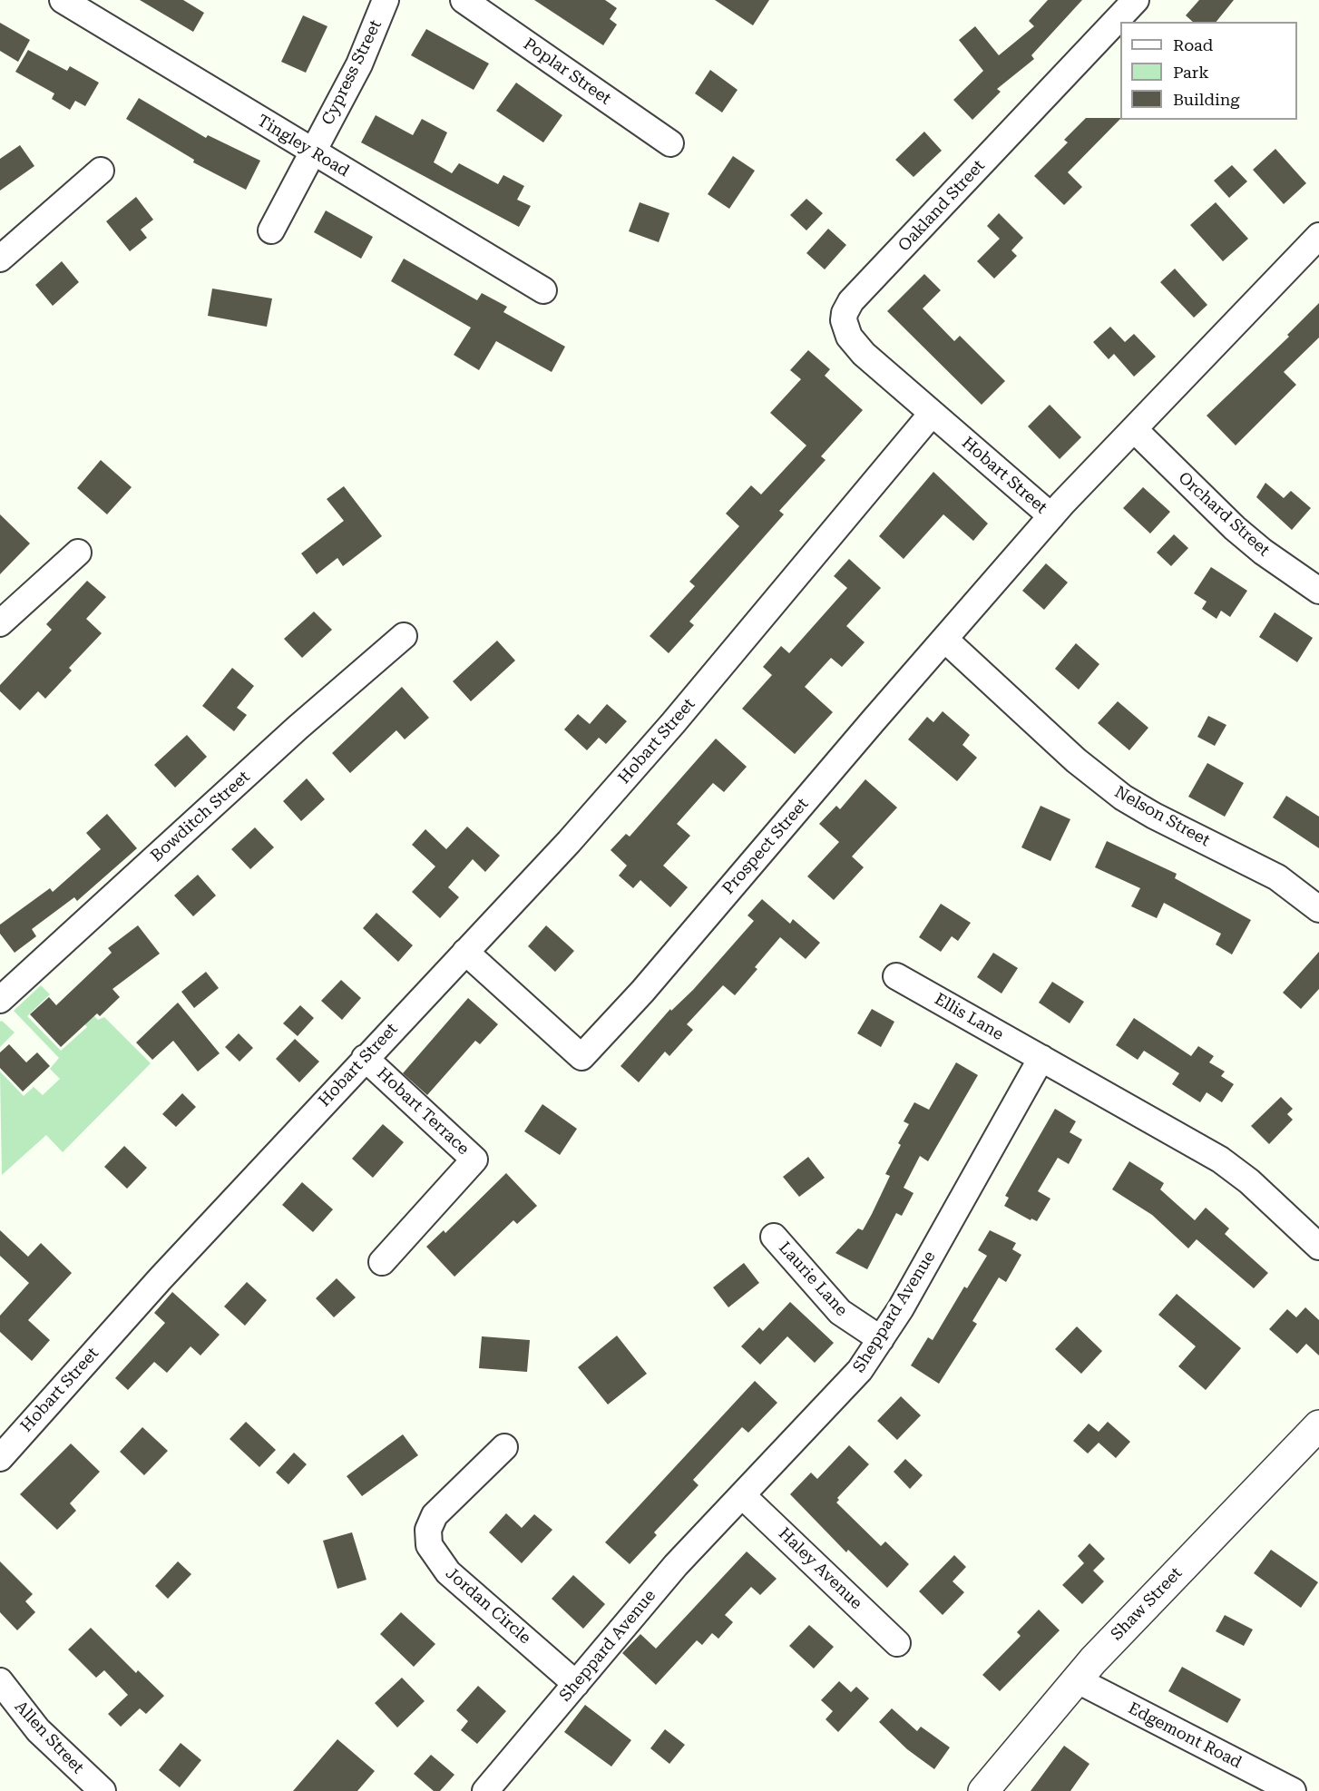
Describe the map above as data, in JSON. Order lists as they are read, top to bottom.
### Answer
{
  "streets": {
    "street": [
      "Poplar Street",
      "Cypress Street",
      "Tingley Road",
      "Oakland Street",
      "Hobart Street",
      "Orchard Street",
      "Bowditch Street",
      "Nelson Street",
      "Prospect Street",
      "Ellis Lane",
      "Hobart Terrace",
      "Laurie Lane",
      "Sheppard Avenue",
      "Haley Avenue",
      "Shaw Street",
      "Jordan Circle",
      "Edgemont Road",
      "Allen Street"
    ]
  },
  "crossings": [
    ["Cypress Street", "Tingley Road"],
    ["Oakland Street", "Hobart Street"],
    ["Hobart Street", "Orchard Street"],
    ["Hobart Street", "Prospect Street"],
    ["Hobart Street", "Hobart Terrace"],
    ["Nelson Street", "Prospect Street"],
    ["Ellis Lane", "Sheppard Avenue"],
    ["Laurie Lane", "Sheppard Avenue"],
    ["Sheppard Avenue", "Haley Avenue"],
    ["Sheppard Avenue", "Jordan Circle"],
    ["Shaw Street", "Edgemont Road"]
  ],
  "legend": ["Road", "Park", "Building"]
}
